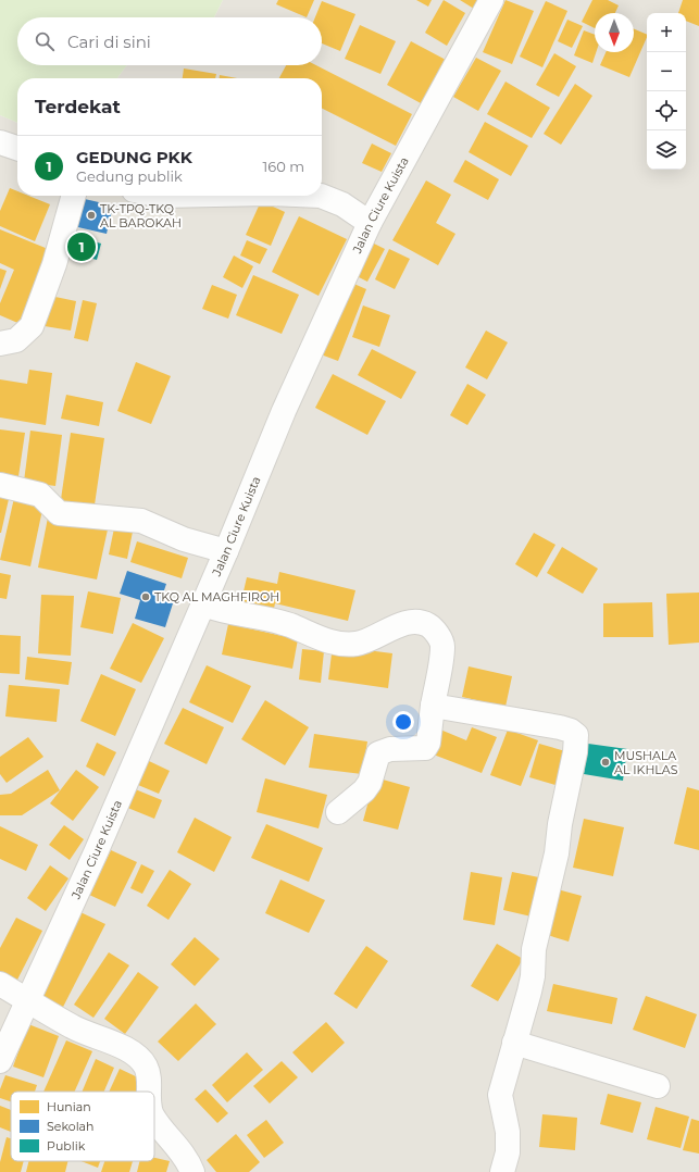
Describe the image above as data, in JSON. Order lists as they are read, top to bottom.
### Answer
{
  "streets": {
    "street": ["Jalan Ciure Kuista"]
  },
  "places": ["TK-TPQ-TKQ AL BAROKAH", "TKQ AL MAGHFIROH", "MUSHALA AL IKHLAS"],
  "legend": ["Hunian", "Sekolah", "Publik"],
  "north": "bottom",
  "page": {
    "map_buttons": ["+", "−"],
    "search": "Cari di sini",
    "heading": "Terdekat",
    "list": [
      {
        "mark": "1",
        "name": "GEDUNG PKK",
        "note": "Gedung publik",
        "value": "160 m"
      }
    ],
    "pins": "1"
  }
}
